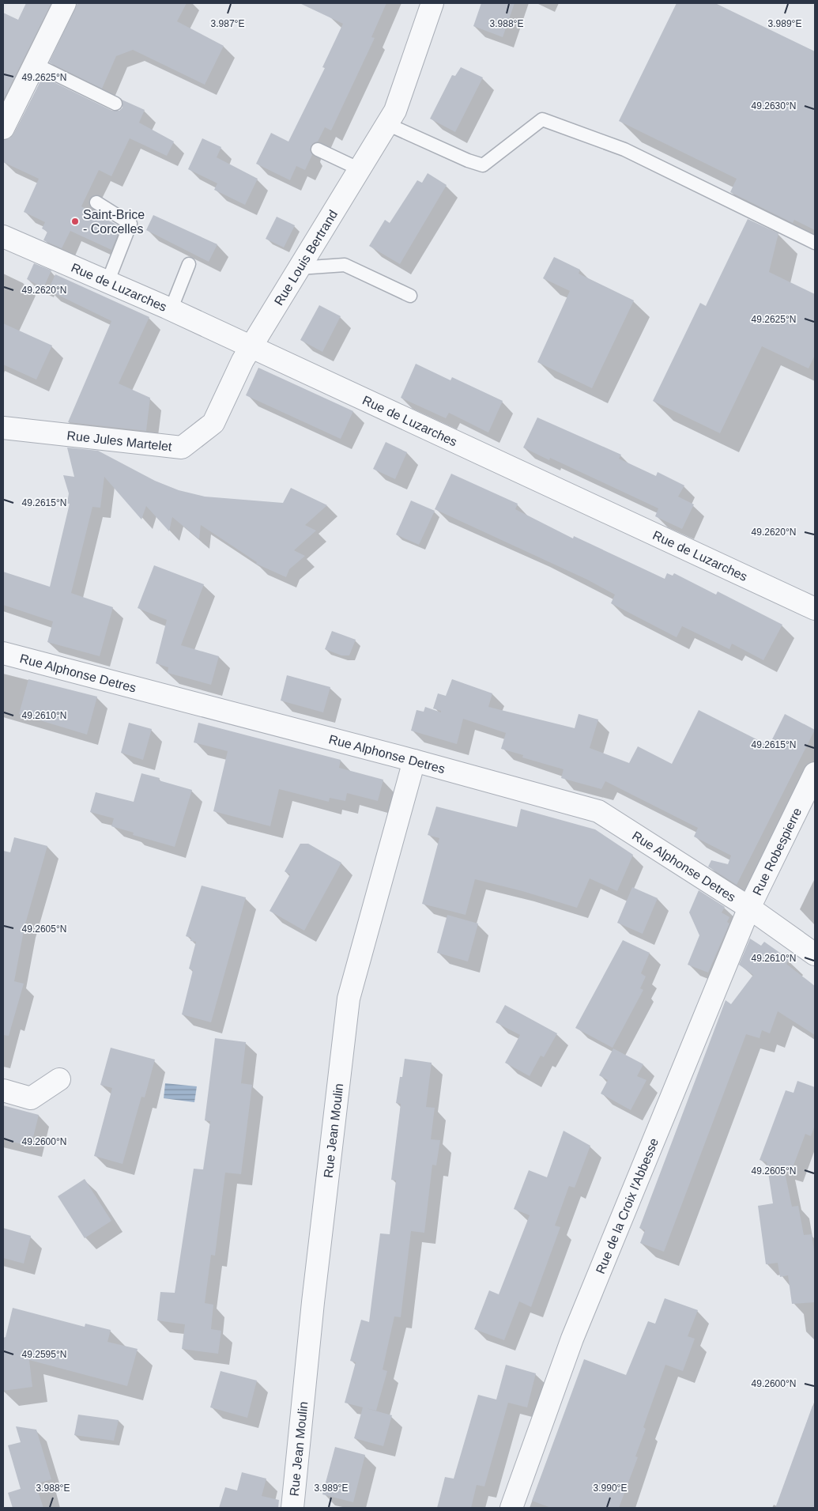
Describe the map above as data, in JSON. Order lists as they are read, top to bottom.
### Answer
{
  "streets": {
    "street": [
      "Rue Louis Bertrand",
      "Rue de Luzarches",
      "Rue Jules Martelet",
      "Rue Alphonse Detres",
      "Rue Robespierre",
      "Rue Jean Moulin",
      "Rue de la Croix l'Abbesse"
    ]
  },
  "crossings": [
    ["Rue Louis Bertrand", "Rue de Luzarches"],
    ["Rue Louis Bertrand", "Rue Jules Martelet"],
    ["Rue de Luzarches", "Rue Jules Martelet"],
    ["Rue Alphonse Detres", "Rue Robespierre"],
    ["Rue Alphonse Detres", "Rue Jean Moulin"],
    ["Rue Alphonse Detres", "Rue de la Croix l'Abbesse"],
    ["Rue Robespierre", "Rue de la Croix l'Abbesse"]
  ],
  "places": ["Saint-Brice - Corcelles"],
  "coordinates": [
    "3.987°E",
    "3.988°E",
    "3.989°E",
    "49.2625°N",
    "49.2630°N",
    "49.2620°N",
    "49.2615°N",
    "49.2610°N",
    "49.2605°N",
    "49.2600°N",
    "49.2595°N",
    "3.990°E"
  ]
}
